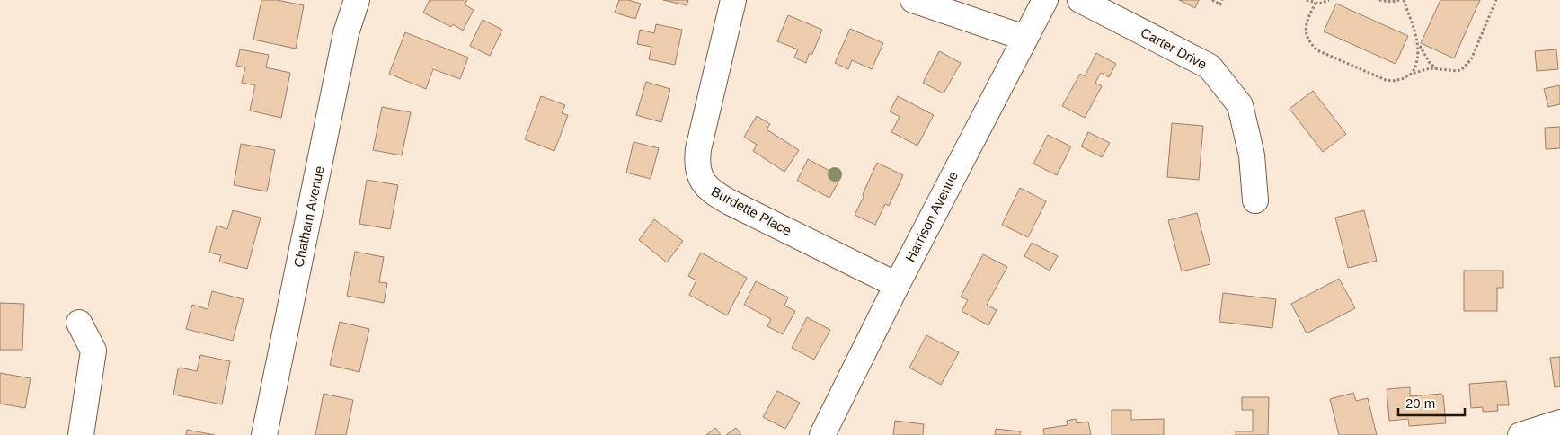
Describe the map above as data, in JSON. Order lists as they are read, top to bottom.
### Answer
{
  "streets": {
    "street": [
      "Carter Drive",
      "Burdette Place",
      "Chatham Avenue",
      "Harrison Avenue"
    ]
  },
  "crossings": [
    ["Burdette Place", "Harrison Avenue"]
  ],
  "scale_bar": "20 m"
}
